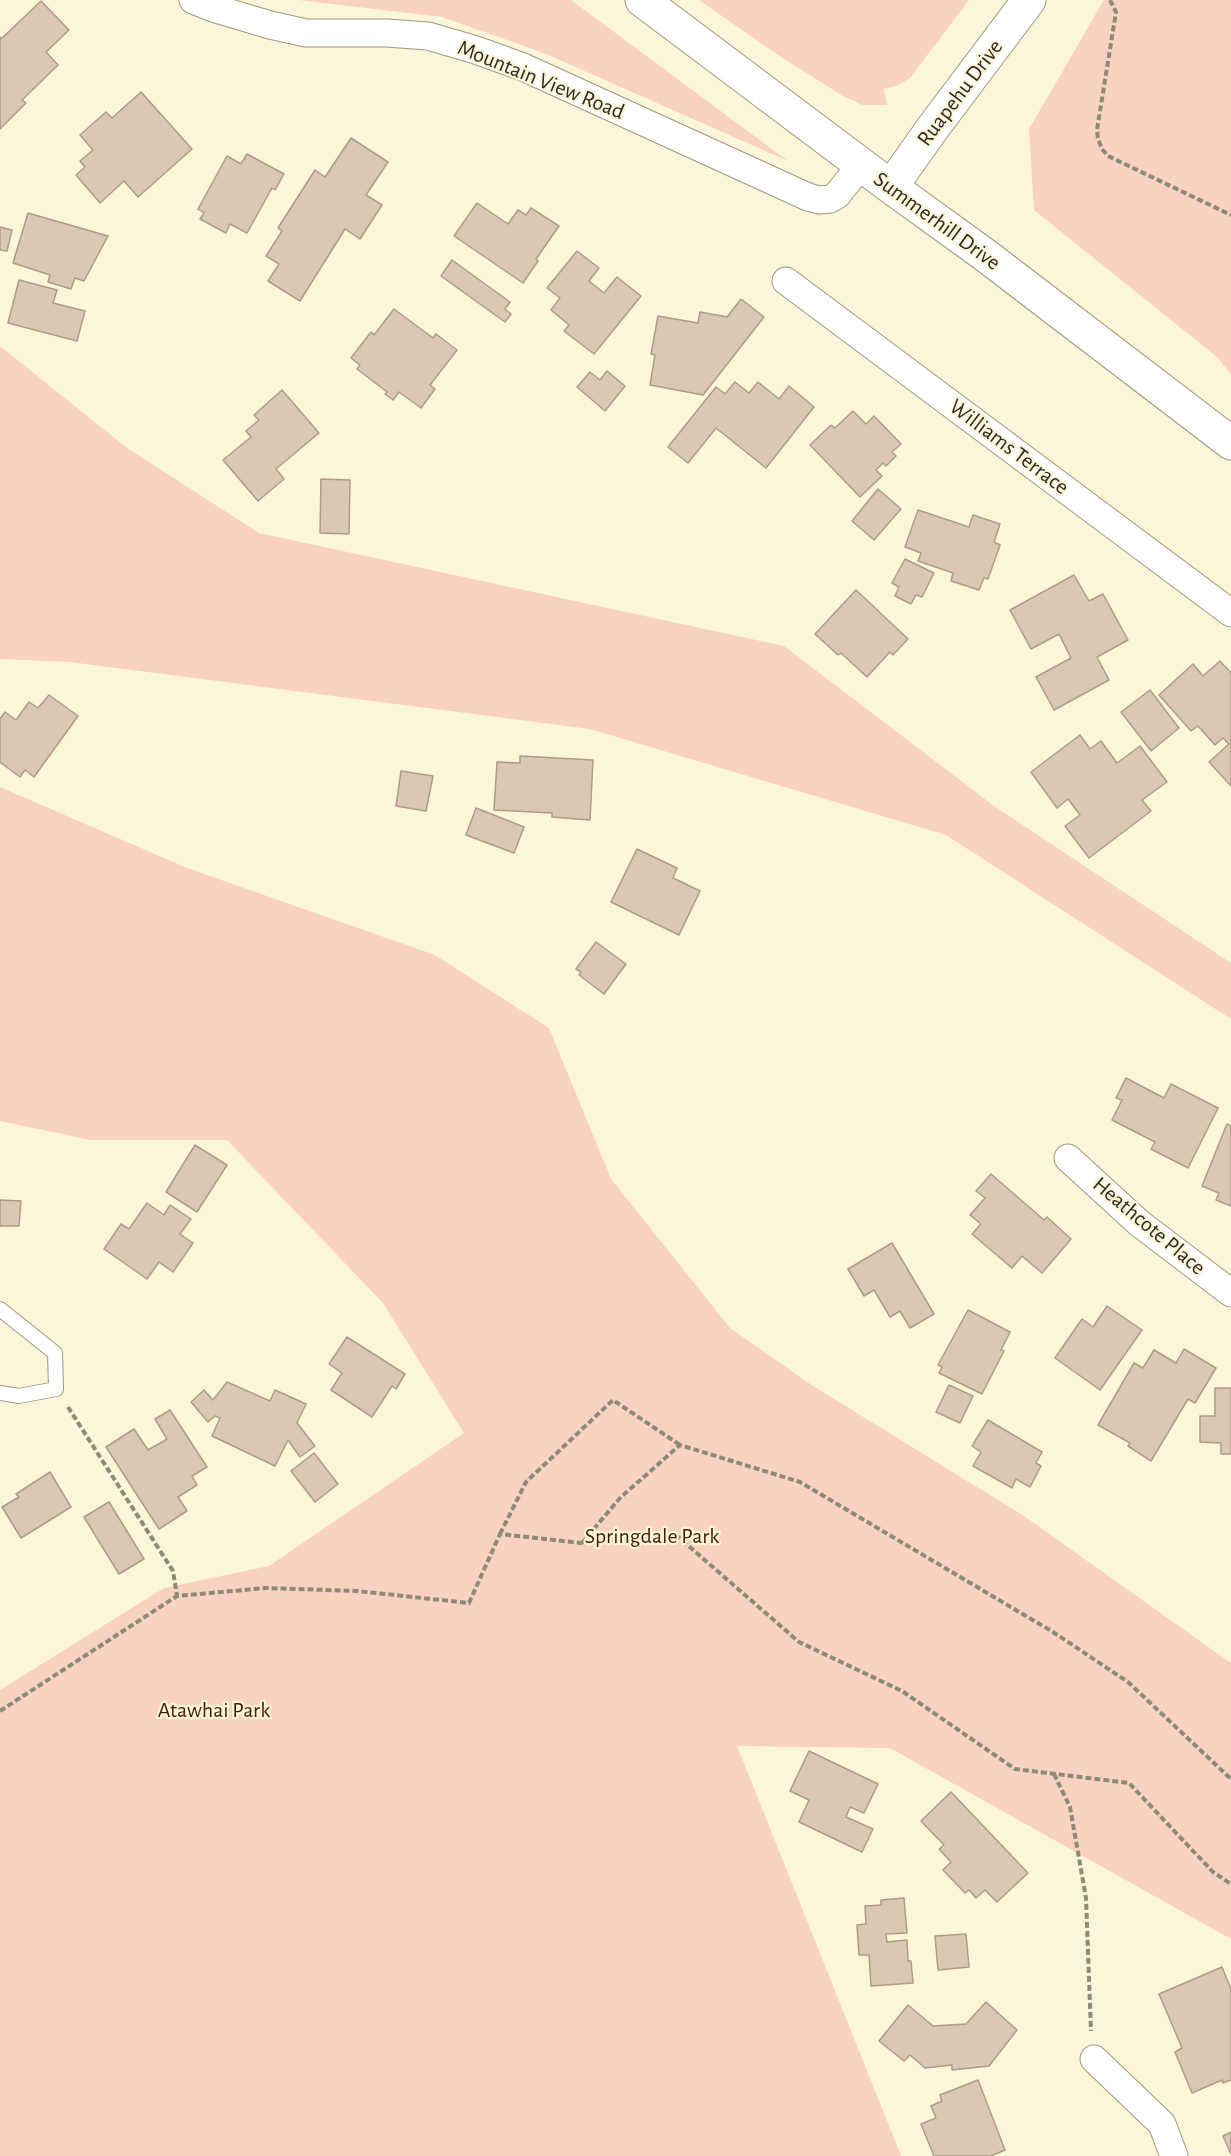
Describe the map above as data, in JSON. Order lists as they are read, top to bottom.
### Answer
{
  "streets": {
    "main road": ["Ruapehu Drive", "Summerhill Drive"],
    "street": ["Mountain View Road", "Williams Terrace", "Heathcote Place"]
  },
  "crossings": [
    ["Mountain View Road", "Summerhill Drive"],
    ["Ruapehu Drive", "Summerhill Drive"]
  ],
  "parks": ["Springdale Park", "Atawhai Park"]
}
